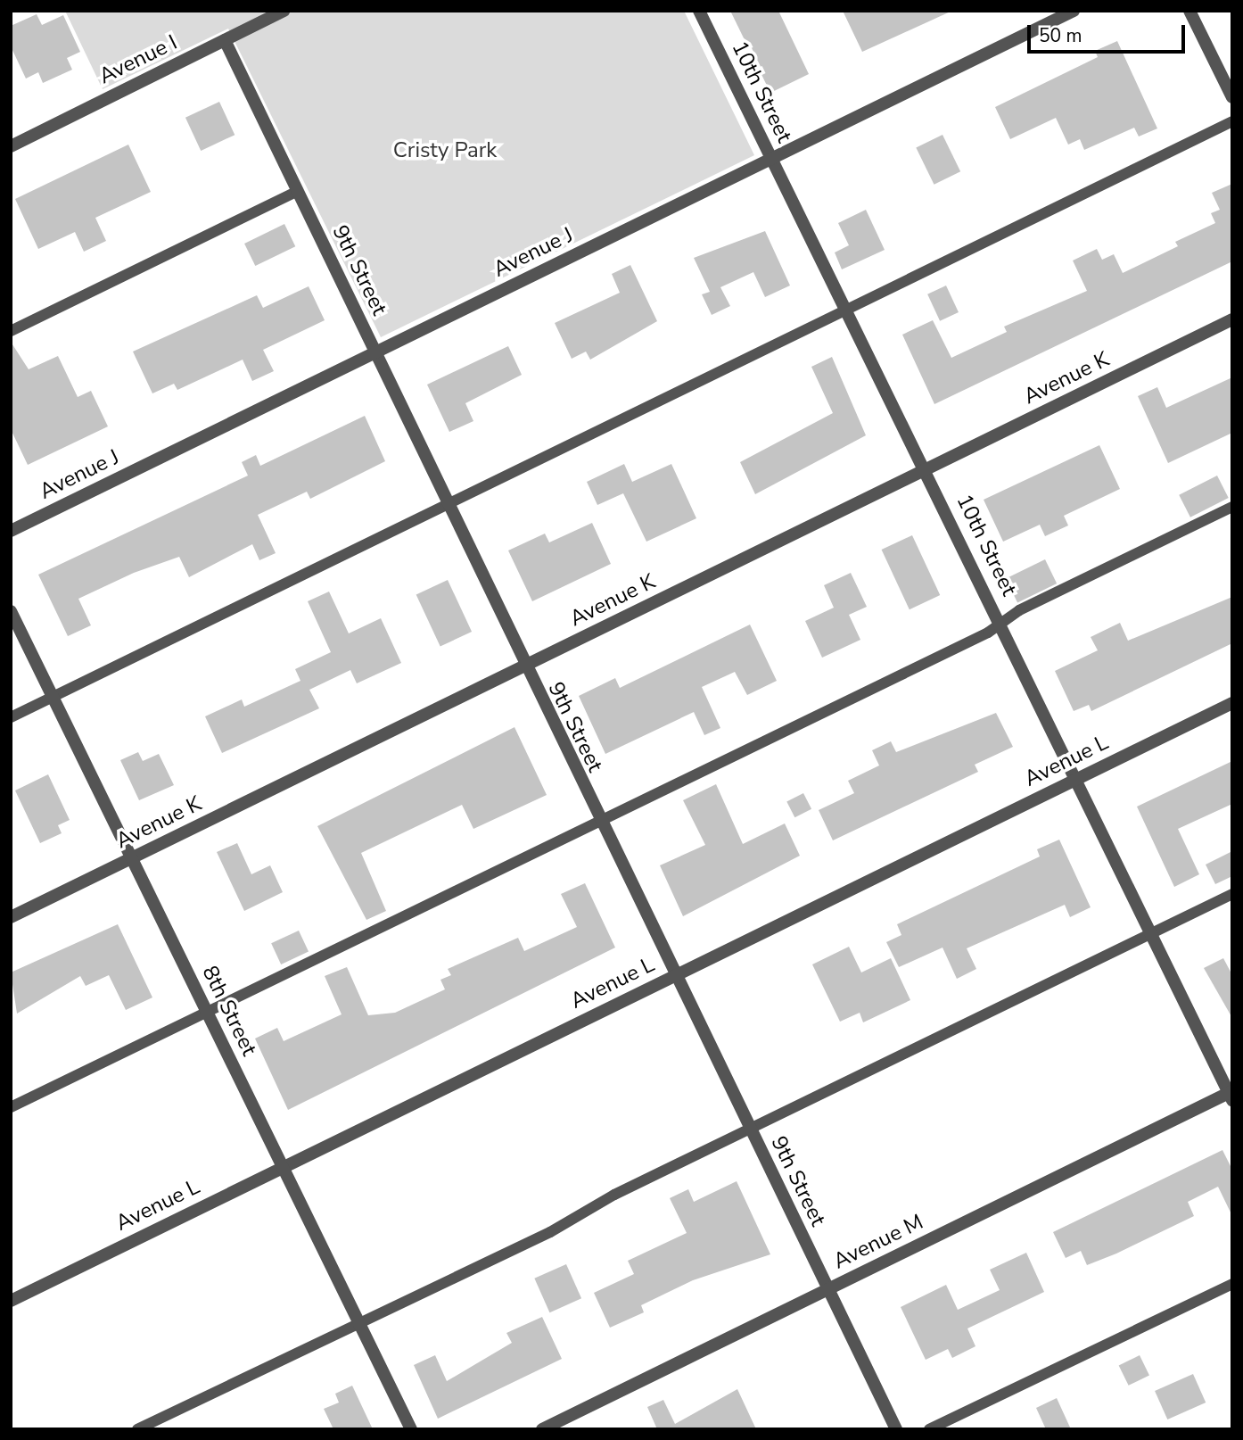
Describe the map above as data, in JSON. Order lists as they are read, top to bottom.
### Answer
{
  "streets": {
    "street": [
      "Avenue I",
      "10th Street",
      "Avenue J",
      "9th Street",
      "Avenue K",
      "Avenue L",
      "8th Street",
      "Avenue M"
    ]
  },
  "crossings": [
    ["Avenue I", "9th Street"],
    ["10th Street", "Avenue J"],
    ["10th Street", "Avenue K"],
    ["10th Street", "Avenue L"],
    ["10th Street", "Avenue M"],
    ["Avenue J", "9th Street"],
    ["9th Street", "Avenue K"],
    ["9th Street", "Avenue L"],
    ["9th Street", "Avenue M"],
    ["Avenue K", "8th Street"],
    ["Avenue L", "8th Street"]
  ],
  "parks": ["Cristy Park"],
  "scale_bar": "50 m"
}
